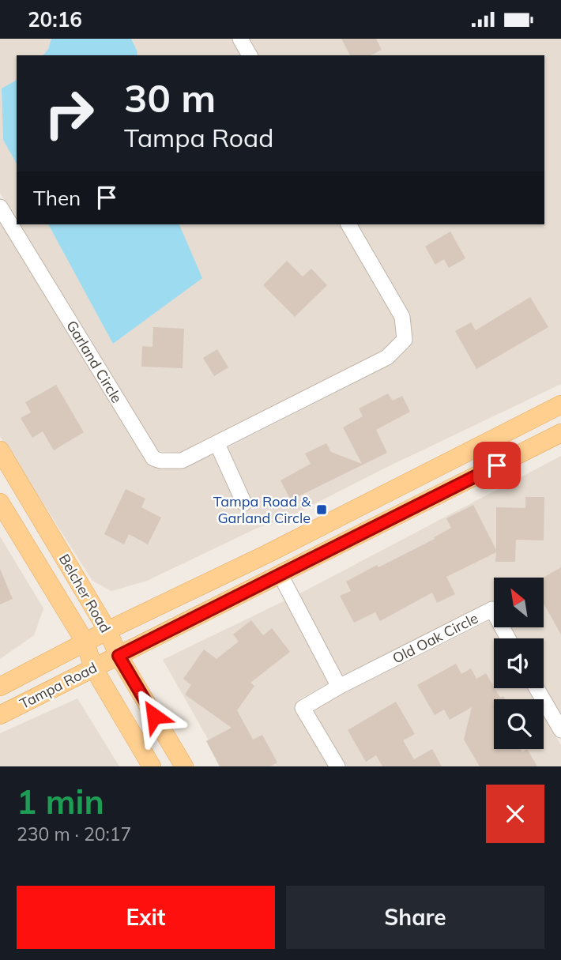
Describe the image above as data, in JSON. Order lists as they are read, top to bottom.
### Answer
{
  "streets": {
    "main road": ["Belcher Road", "Tampa Road"],
    "street": ["Garland Circle", "Old Oak Circle"]
  },
  "crossings": [
    ["Belcher Road", "Tampa Road"]
  ],
  "places": {
    "transit": ["Tampa Road & Garland Circle"]
  },
  "north": "top left",
  "page": {
    "status": "20:16",
    "turn": ["30 m", "Tampa Road"],
    "then": "Then",
    "heading": ["1 min", "230 m · 20:17"],
    "buttons": ["Exit", "Share"]
  }
}
